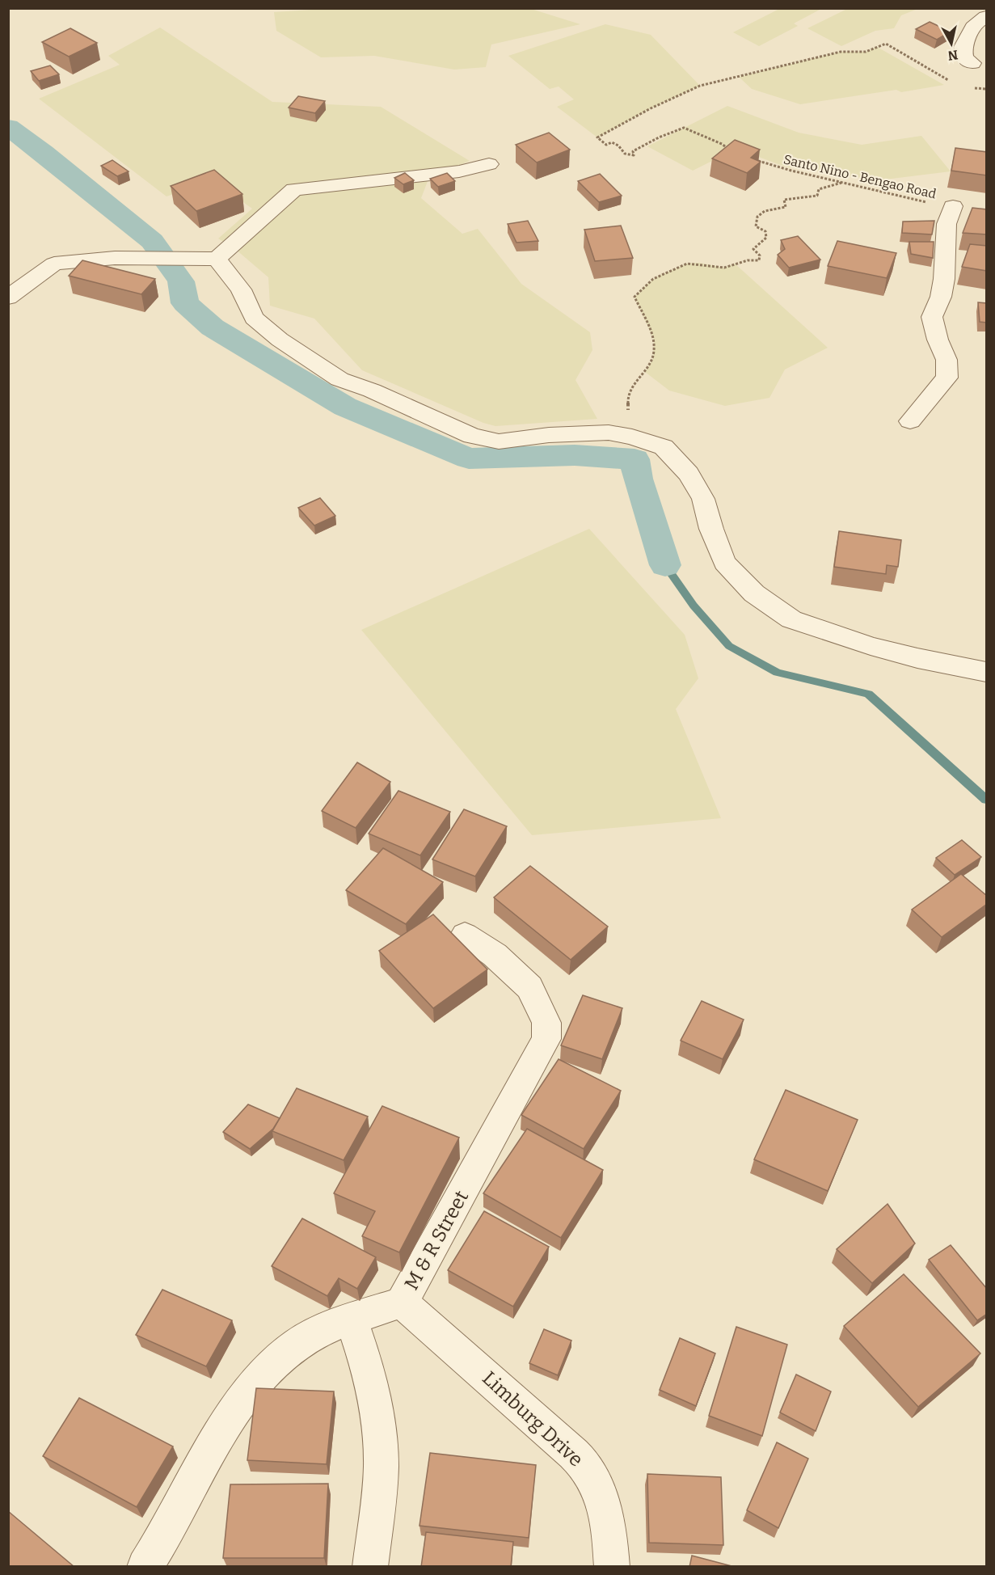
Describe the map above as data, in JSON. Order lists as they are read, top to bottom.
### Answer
{
  "streets": {
    "street": ["M & R Street", "Limburg Drive"],
    "path": ["Santo Nino - Bengao Road"]
  },
  "crossings": [
    ["M & R Street", "Limburg Drive"]
  ],
  "north": "bottom"
}
